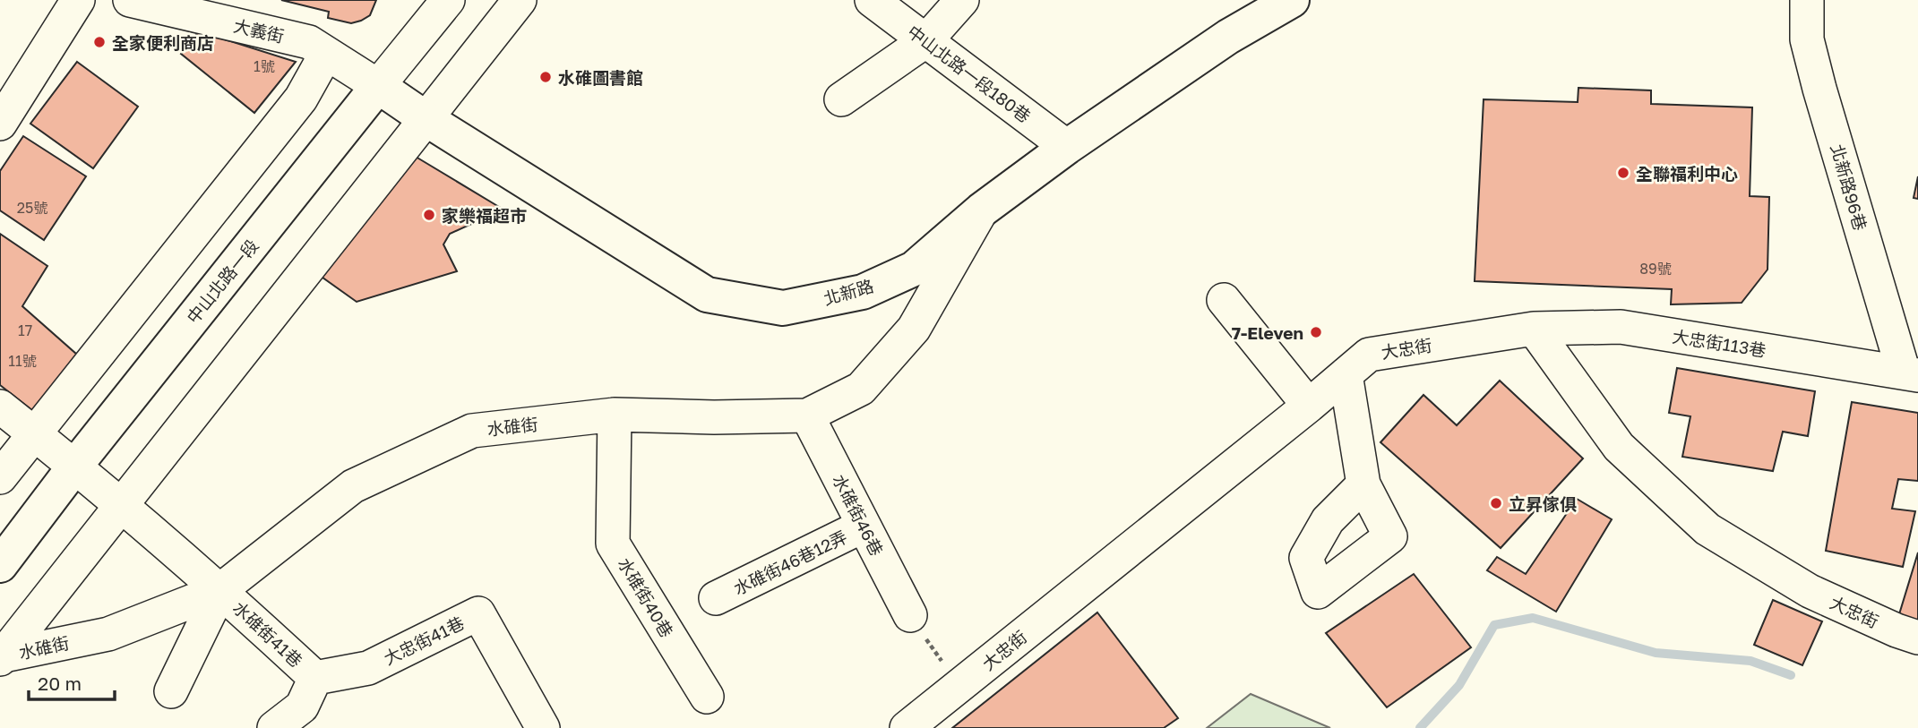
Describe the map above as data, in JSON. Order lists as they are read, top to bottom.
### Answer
{
  "streets": {
    "main road": ["中山北路一段", "北新路"],
    "street": [
      "大義街",
      "中山北路一段180巷",
      "北新路96巷",
      "大忠街113巷",
      "大忠街",
      "水碓街",
      "水碓街46巷",
      "水碓街46巷12弄",
      "水碓街40巷",
      "水碓街41巷",
      "大忠街41巷"
    ]
  },
  "crossings": [
    ["大義街", "中山北路一段"],
    ["大義街", "北新路"],
    ["中山北路一段180巷", "北新路"],
    ["北新路96巷", "大忠街113巷"],
    ["中山北路一段", "北新路"],
    ["中山北路一段", "水碓街41巷"],
    ["北新路", "水碓街"],
    ["大忠街113巷", "大忠街"],
    ["水碓街", "水碓街46巷"],
    ["水碓街", "水碓街40巷"],
    ["水碓街", "水碓街41巷"],
    ["水碓街46巷", "水碓街46巷12弄"],
    ["水碓街41巷", "大忠街41巷"]
  ],
  "places": [
    "全家便利商店",
    "水碓圖書館",
    "全聯福利中心",
    "家樂福超市",
    "7-Eleven",
    "立昇傢俱"
  ],
  "house_numbers": [
    "1號",
    "25號",
    "89號",
    "17",
    "11號"
  ],
  "scale_bar": "20 m"
}
